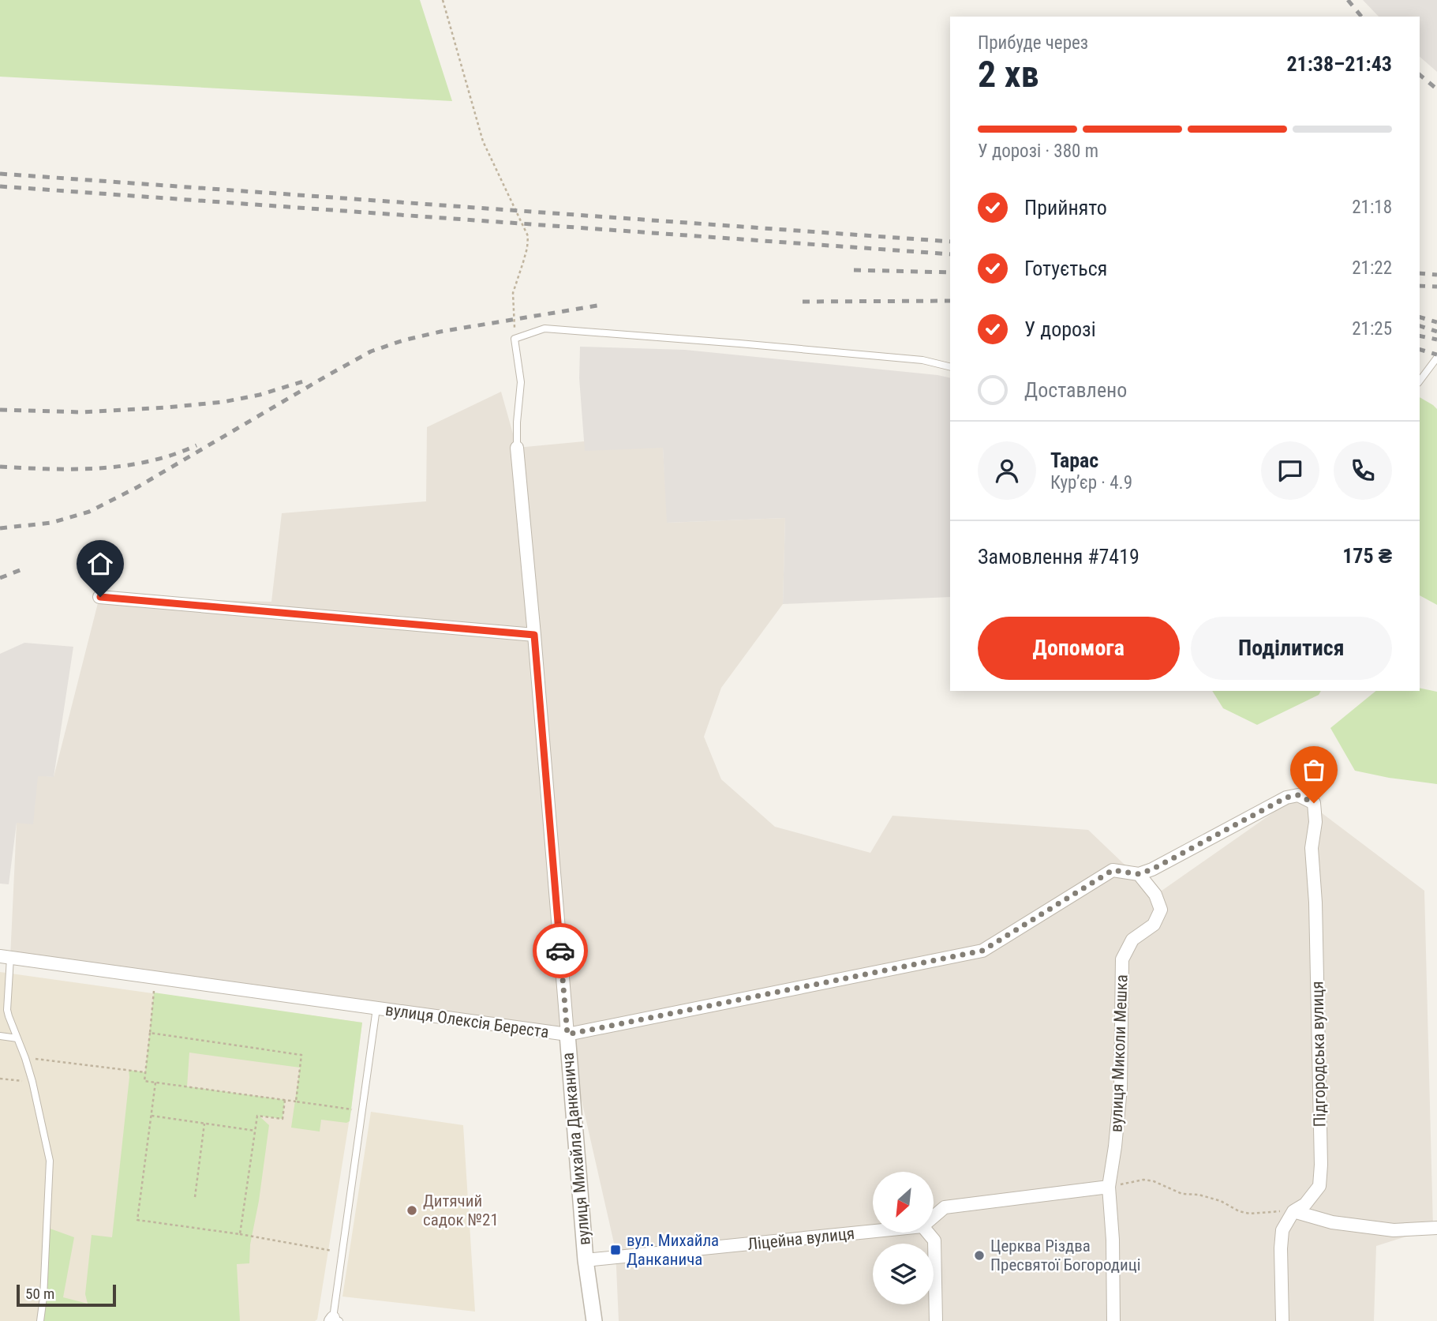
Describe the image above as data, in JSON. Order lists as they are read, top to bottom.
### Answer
{
  "streets": {
    "street": [
      "вулиця Олексія Береста",
      "вулиця Миколи Мешка",
      "Підгородська вулиця",
      "вулиця Михайла Данканича",
      "Ліцейна вулиця"
    ]
  },
  "crossings": [
    ["вулиця Олексія Береста", "вулиця Миколи Мешка"],
    ["вулиця Олексія Береста", "Підгородська вулиця"],
    ["вулиця Олексія Береста", "вулиця Михайла Данканича"],
    ["вулиця Миколи Мешка", "Підгородська вулиця"],
    ["вулиця Михайла Данканича", "Ліцейна вулиця"]
  ],
  "places": {
    "other": ["Дитячий садок №21", "Церква Різдва Пресвятої Богородиці"],
    "transit": ["вул. Михайла Данканича"]
  },
  "scale_bar": "50 m",
  "north": "bottom left",
  "page": {
    "heading": ["2 хв", "Прибуде через", "21:38–21:43"],
    "panel": [
      "Тарас",
      "Кур’єр · 4.9",
      "Замовлення #7419",
      "175 ₴"
    ],
    "bar": "У дорозі · 380 m",
    "list": [
      ["Прийнято", "21:18"],
      ["Готується", "21:22"],
      ["У дорозі", "21:25"],
      "Доставлено"
    ],
    "buttons": ["Допомога", "Поділитися"],
    "scale": "50 m"
  }
}
